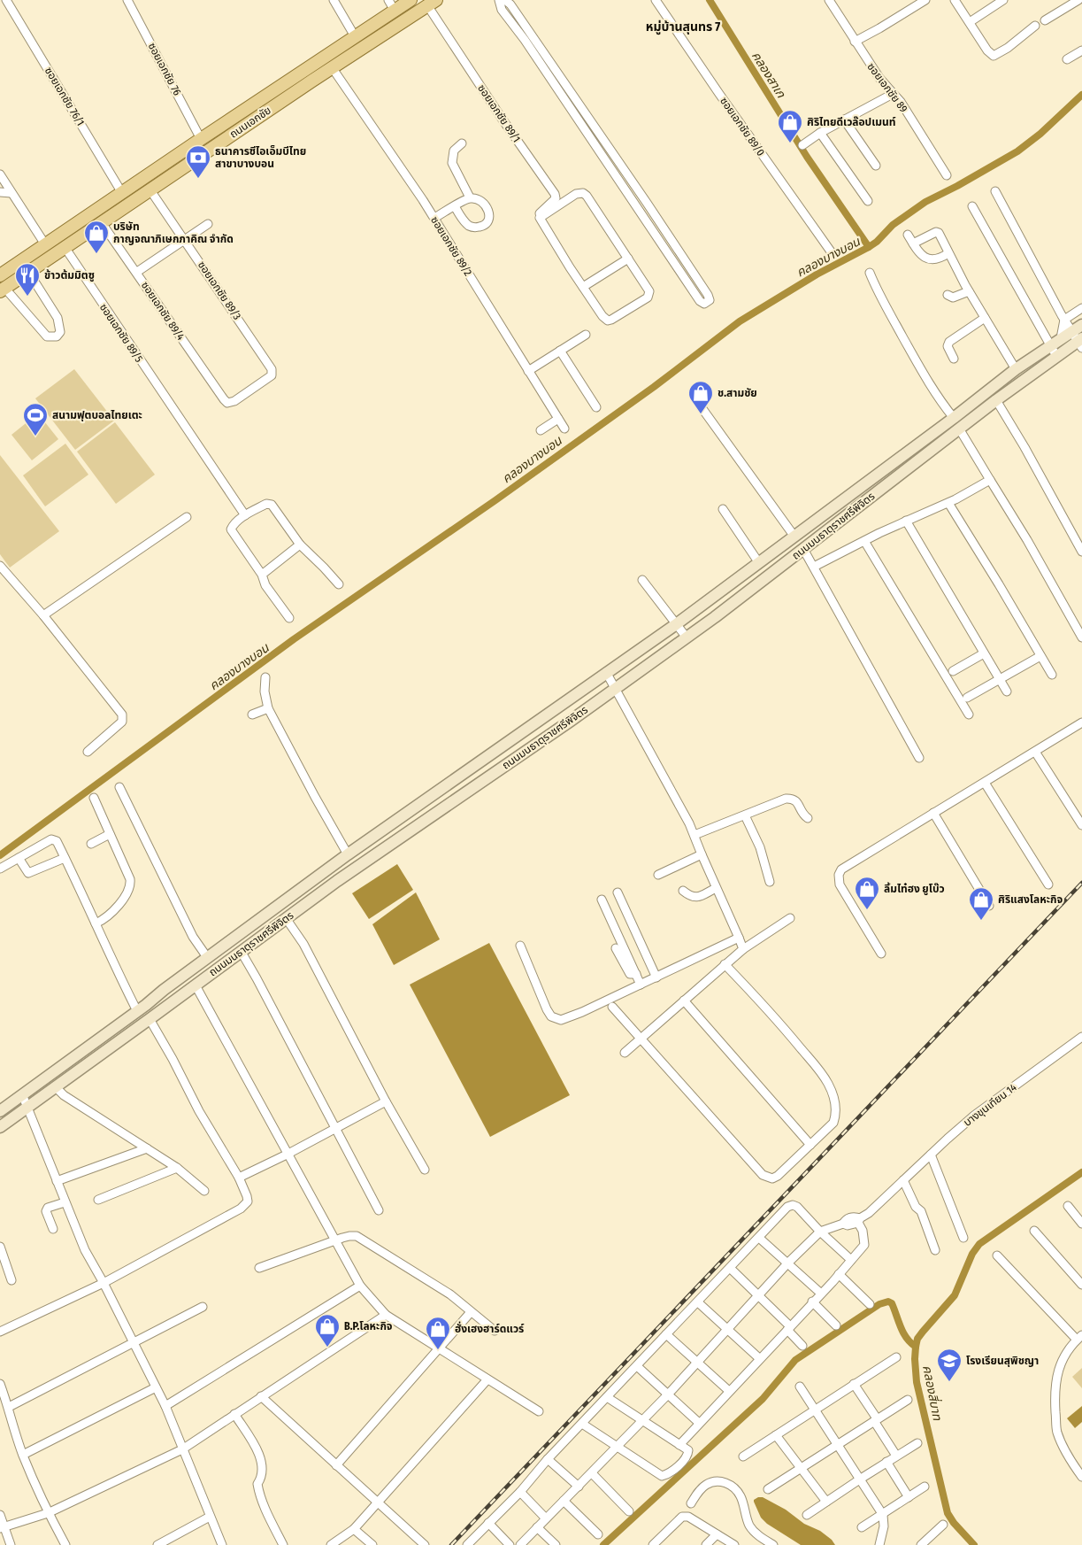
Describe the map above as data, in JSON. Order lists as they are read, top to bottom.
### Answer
{
  "streets": {
    "main road": ["ถนนเอกชัย"],
    "street": [
      "ซอยเอกชัย 76",
      "ซอยเอกชัย 89",
      "ซอยเอกชัย 76/1",
      "ซอยเอกชัย 89/1",
      "ซอยเอกชัย 89/0",
      "ซอยเอกชัย 89/2",
      "ซอยเอกชัย 89/3",
      "ซอยเอกชัย 89/4",
      "ซอยเอกชัย 89/5",
      "ถนนมนธาตุราชศรีพิจิตร",
      "บางขุนเทียน 14"
    ]
  },
  "crossings": [
    ["ซอยเอกชัย 76", "ถนนเอกชัย"],
    ["ซอยเอกชัย 76/1", "ถนนเอกชัย"],
    ["ซอยเอกชัย 89/1", "ถนนเอกชัย"],
    ["ถนนเอกชัย", "ซอยเอกชัย 89/2"],
    ["ถนนเอกชัย", "ซอยเอกชัย 89/3"],
    ["ถนนเอกชัย", "ซอยเอกชัย 89/4"],
    ["ถนนเอกชัย", "ซอยเอกชัย 89/5"],
    ["ซอยเอกชัย 89/3", "ซอยเอกชัย 89/4"]
  ],
  "districts": ["หมู่บ้านสุนทร 7"],
  "water": ["คลองสาเก", "คลองบางบอน", "คลองสี่บาท"],
  "places": {
    "shop": [
      "ศิริไทยดีเวล๊อปเมนท์",
      "บริษัท กาญจณาภิเษกภาคิณ จำกัด",
      "ช.สามชัย",
      "ลิ้มไท๋ฮง ยูโบ๊ว",
      "ศิริแสงโลหะกิจ",
      "B.P.โลหะกิจ",
      "ฮั่งเฮงฮาร์ดแวร์"
    ],
    "bank": ["ธนาคารซีไอเอ็มบีไทย สาขาบางบอน"],
    "restaurant": ["ข้าวต้มมิตซู"],
    "sports": ["สนามฟุตบอลไทยเตะ"],
    "school or university": ["โรงเรียนสุพิชญา"]
  }
}
